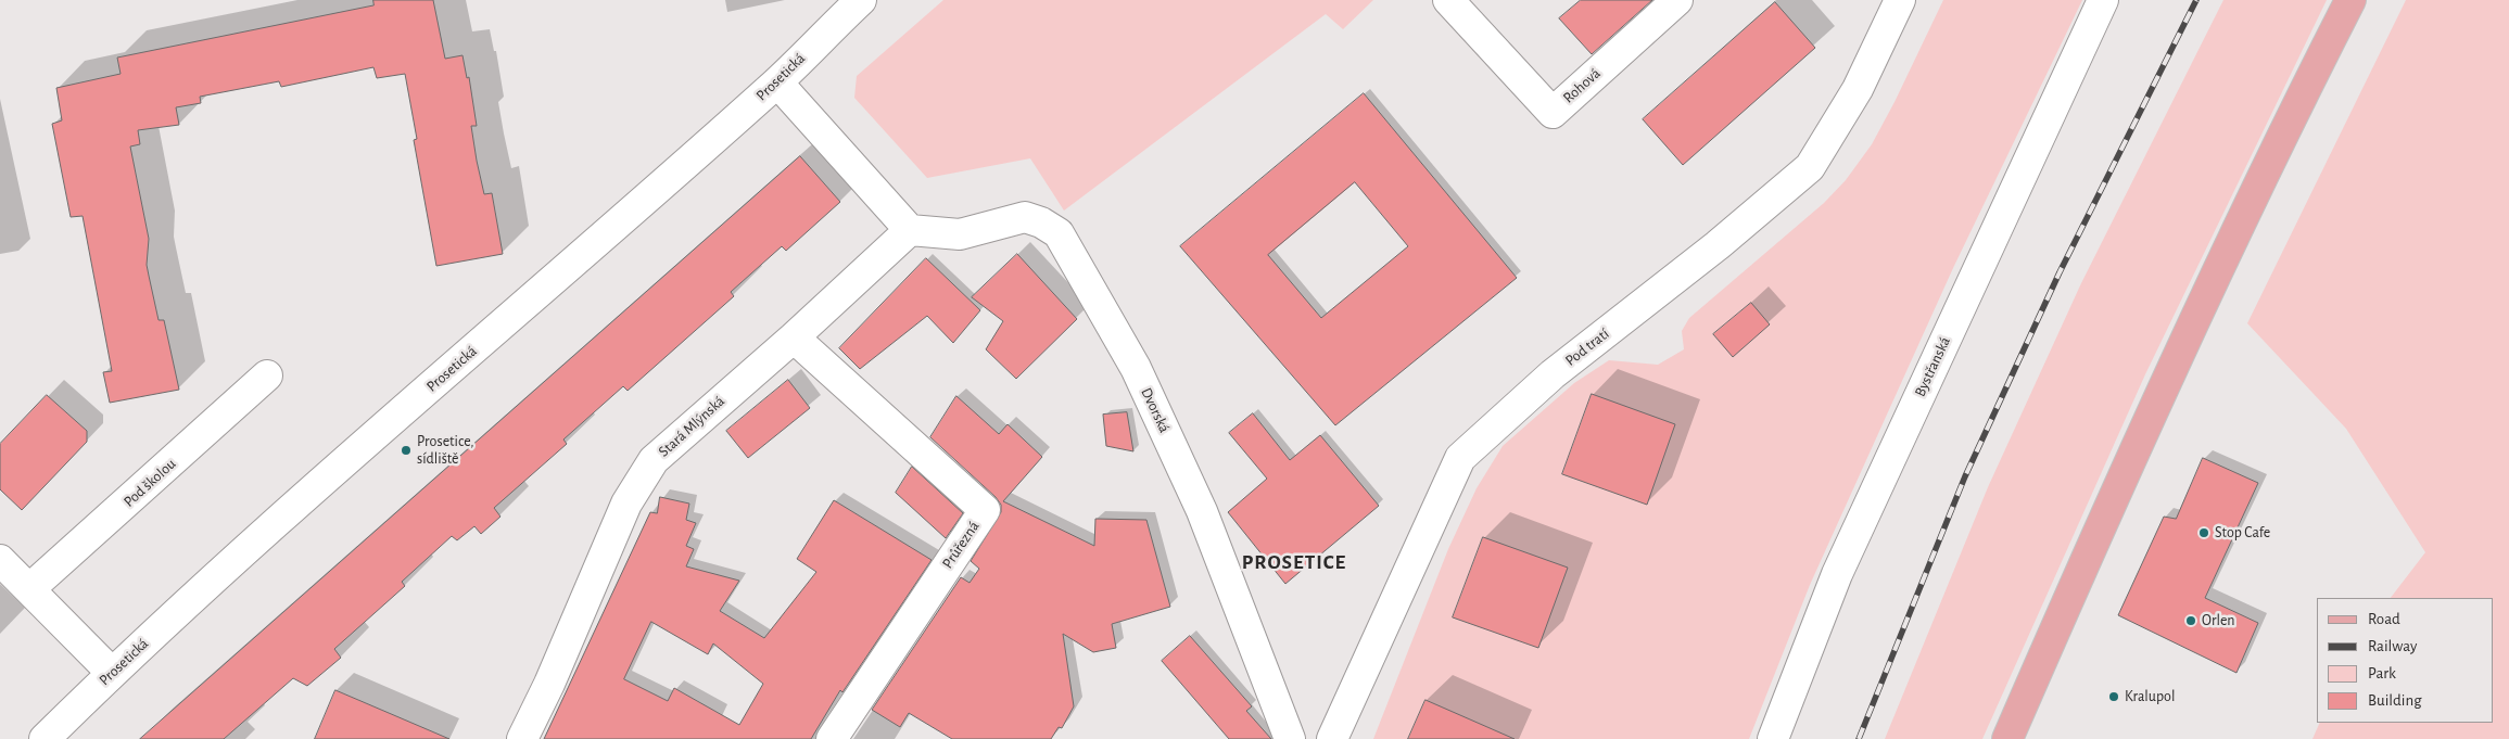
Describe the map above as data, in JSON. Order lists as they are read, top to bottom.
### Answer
{
  "streets": {
    "street": [
      "Prosetická",
      "Rohová",
      "Pod tratí",
      "Bystřanská",
      "Dvorská",
      "Stará Mlýnská",
      "Pod školou",
      "Průřezná"
    ]
  },
  "crossings": [
    ["Dvorská", "Stará Mlýnská"],
    ["Stará Mlýnská", "Průřezná"]
  ],
  "districts": ["PROSETICE"],
  "places": [
    "Prosetice, sídliště",
    "Stop Cafe",
    "Orlen",
    "Kralupol"
  ],
  "legend": [
    "Road",
    "Railway",
    "Park",
    "Building"
  ]
}
